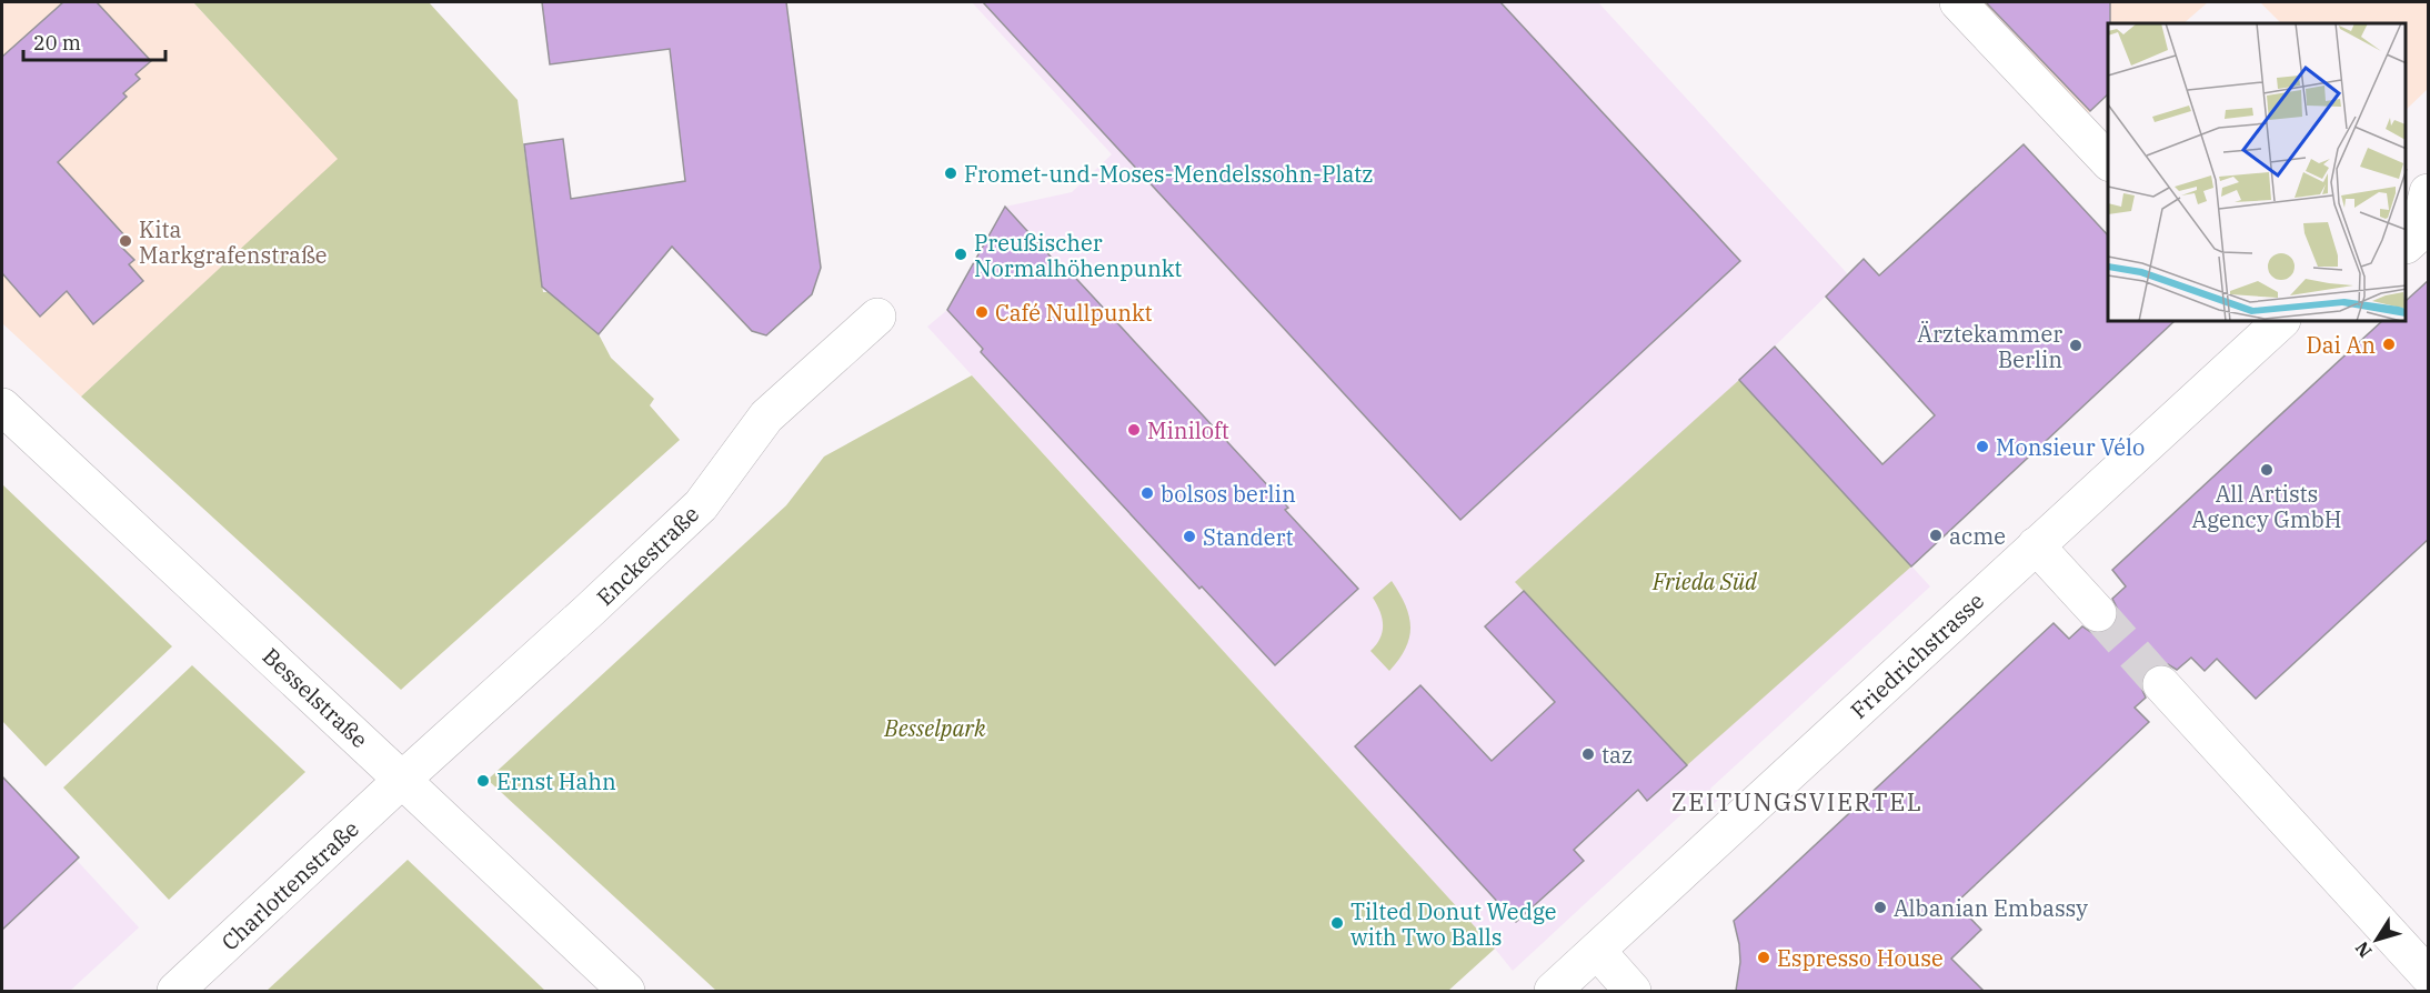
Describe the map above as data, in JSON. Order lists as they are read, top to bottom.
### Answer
{
  "streets": {
    "street": [
      "Enckestraße",
      "Friedrichstrasse",
      "Besselstraße",
      "Charlottenstraße"
    ]
  },
  "crossings": [
    ["Enckestraße", "Besselstraße"],
    ["Enckestraße", "Charlottenstraße"],
    ["Besselstraße", "Charlottenstraße"]
  ],
  "districts": ["ZEITUNGSVIERTEL"],
  "parks": ["Frieda Süd", "Besselpark"],
  "places": [
    "Fromet-und-Moses-Mendelssohn-Platz",
    "Kita Markgrafenstraße",
    "Preußischer Normalhöhenpunkt",
    "Café Nullpunkt",
    "Dai An",
    "Ärztekammer Berlin",
    "Miniloft",
    "Monsieur Vélo",
    "All Artists Agency GmbH",
    "bolsos berlin",
    "acme",
    "Standert",
    "taz",
    "Ernst Hahn",
    "Albanian Embassy",
    "Tilted Donut Wedge with Two Balls",
    "Espresso House"
  ],
  "scale_bar": "20 m",
  "north": "bottom left"
}
